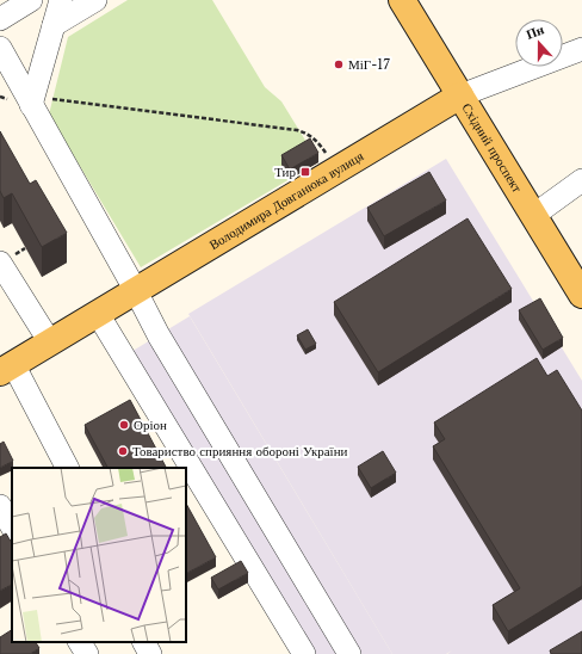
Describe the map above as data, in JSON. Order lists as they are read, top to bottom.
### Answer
{
  "streets": {
    "main road": ["Східний проспект", "Володимира Довганюка вулиця"]
  },
  "crossings": [
    ["Східний проспект", "Володимира Довганюка вулиця"]
  ],
  "places": {
    "other": ["МіГ-17", "Оріон", "Товариство сприяння обороні України"],
    "transit": ["Тир"]
  },
  "north": "top"
}
